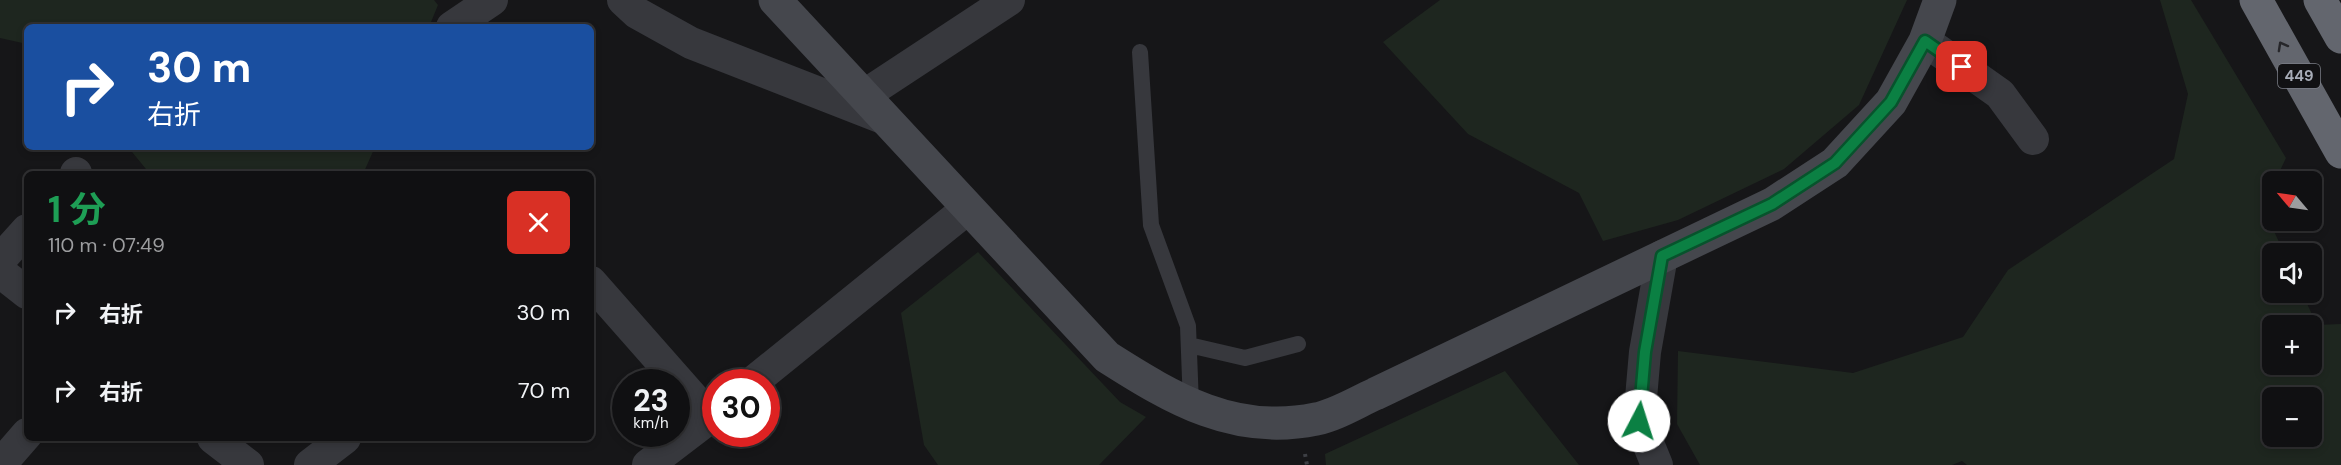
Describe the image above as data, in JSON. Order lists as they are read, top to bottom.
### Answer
{
  "streets": {
    "highway": ["449"]
  },
  "north": "top left",
  "page": {
    "turn": ["30 m", "右折"],
    "map_buttons": ["+", "−"],
    "heading": ["1 分", "110 m · 07:49"],
    "list": [
      {
        "name": "右折",
        "value": "30 m"
      },
      {
        "name": "右折",
        "value": "70 m"
      }
    ],
    "speed": "23 km/h",
    "limit": "30"
  }
}
